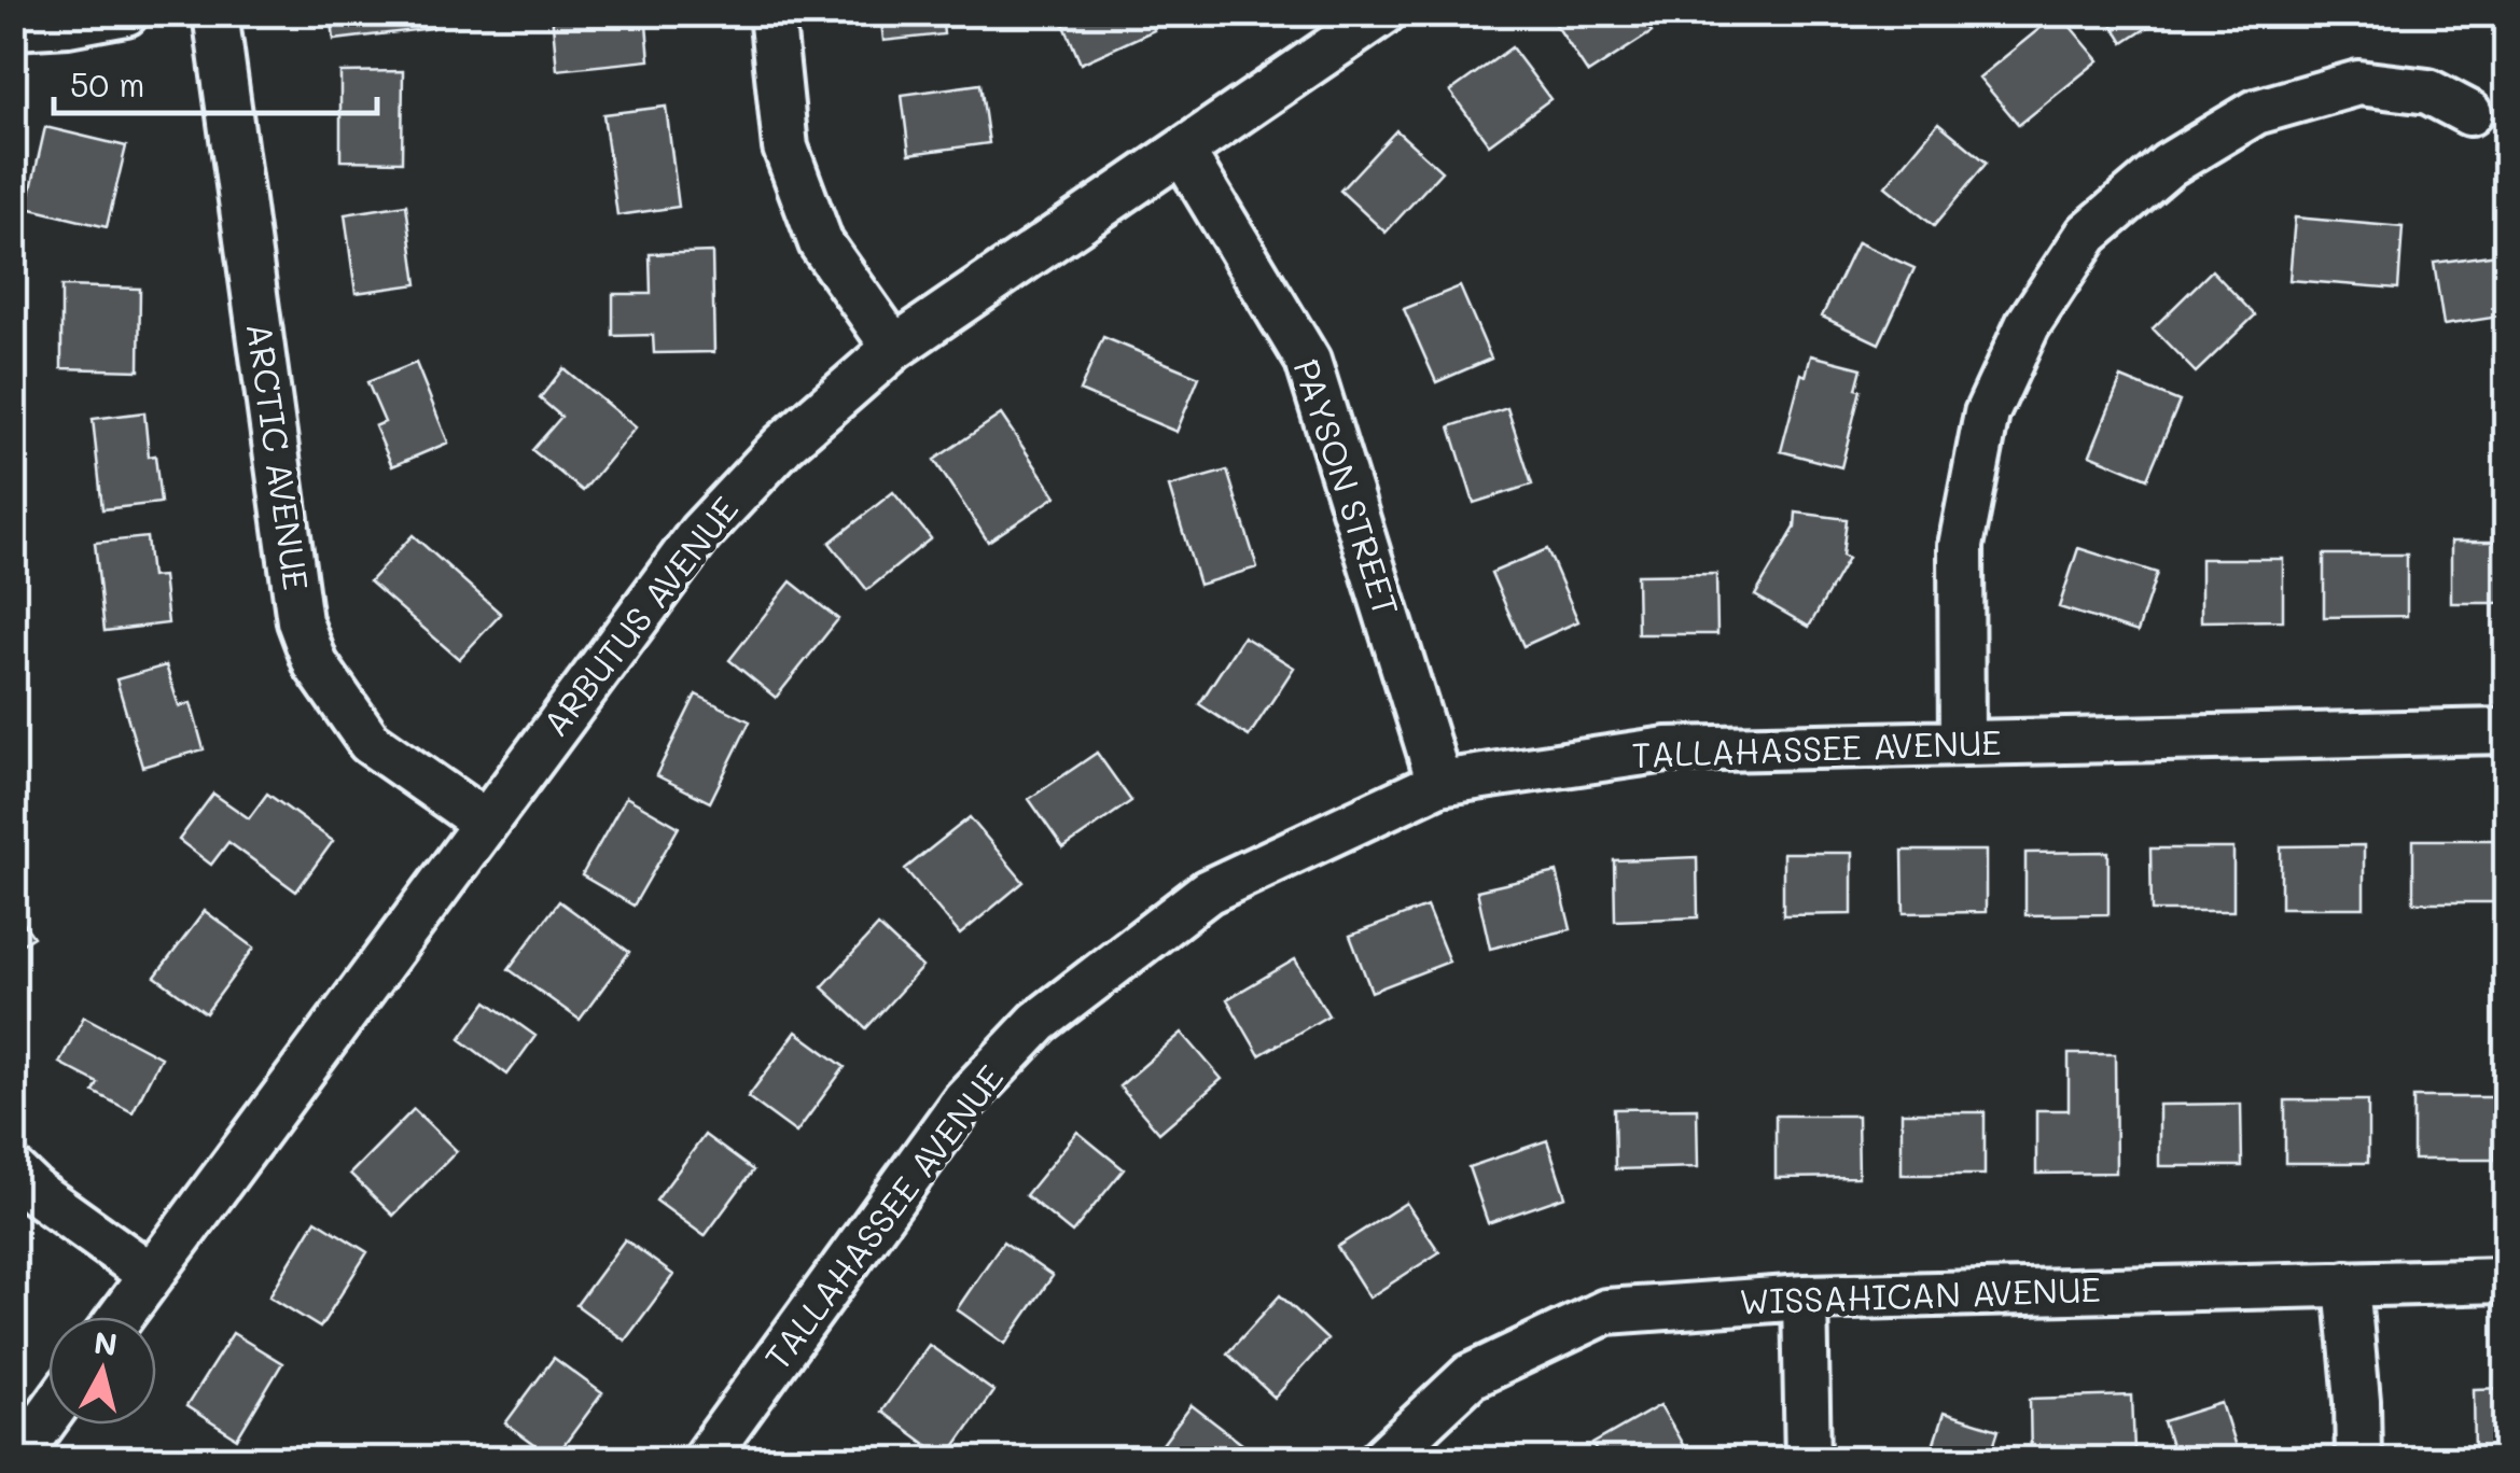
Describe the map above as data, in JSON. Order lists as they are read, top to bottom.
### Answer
{
  "streets": {
    "street": [
      "ARCTIC AVENUE",
      "PAYSON STREET",
      "ARBUTUS AVENUE",
      "TALLAHASSEE AVENUE",
      "WISSAHICAN AVENUE"
    ]
  },
  "crossings": [
    ["ARCTIC AVENUE", "ARBUTUS AVENUE"],
    ["PAYSON STREET", "ARBUTUS AVENUE"],
    ["PAYSON STREET", "TALLAHASSEE AVENUE"]
  ],
  "scale_bar": "50 m",
  "north": "top"
}
